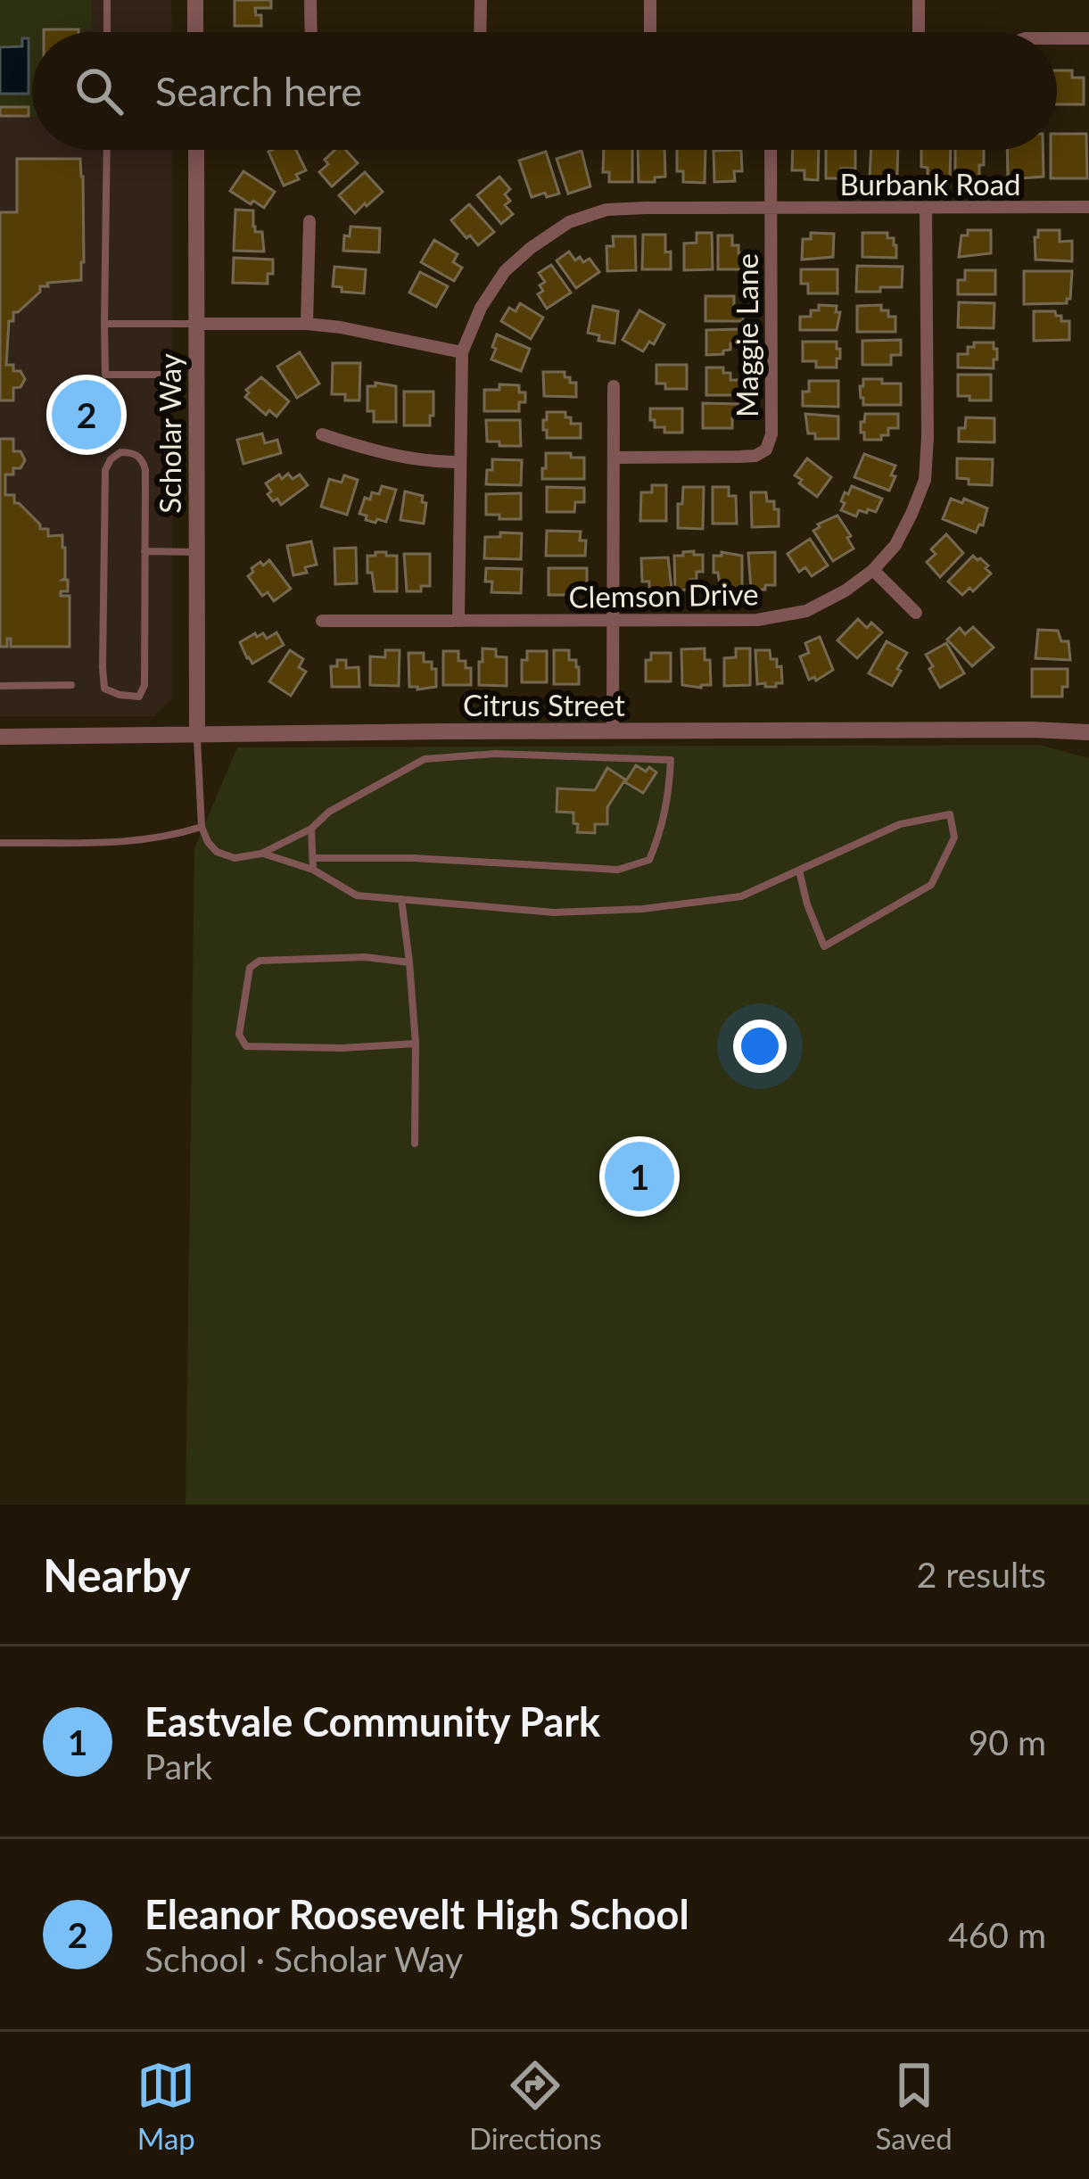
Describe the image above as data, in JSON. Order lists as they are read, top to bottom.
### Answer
{
  "streets": {
    "street": [
      "Burbank Road",
      "Maggie Lane",
      "Scholar Way",
      "Clemson Drive",
      "Citrus Street"
    ]
  },
  "crossings": [
    ["Burbank Road", "Maggie Lane"],
    ["Burbank Road", "Clemson Drive"],
    ["Scholar Way", "Citrus Street"]
  ],
  "page": {
    "search": "Search here",
    "pins": ["2", "1"],
    "heading": ["Nearby", "2 results"],
    "list": [
      {
        "mark": "1",
        "name": "Eastvale Community Park",
        "note": "Park",
        "value": "90 m"
      },
      {
        "mark": "2",
        "name": "Eleanor Roosevelt High School",
        "note": "School · Scholar Way",
        "value": "460 m"
      }
    ],
    "nav": ["Map", "Directions", "Saved"]
  }
}
